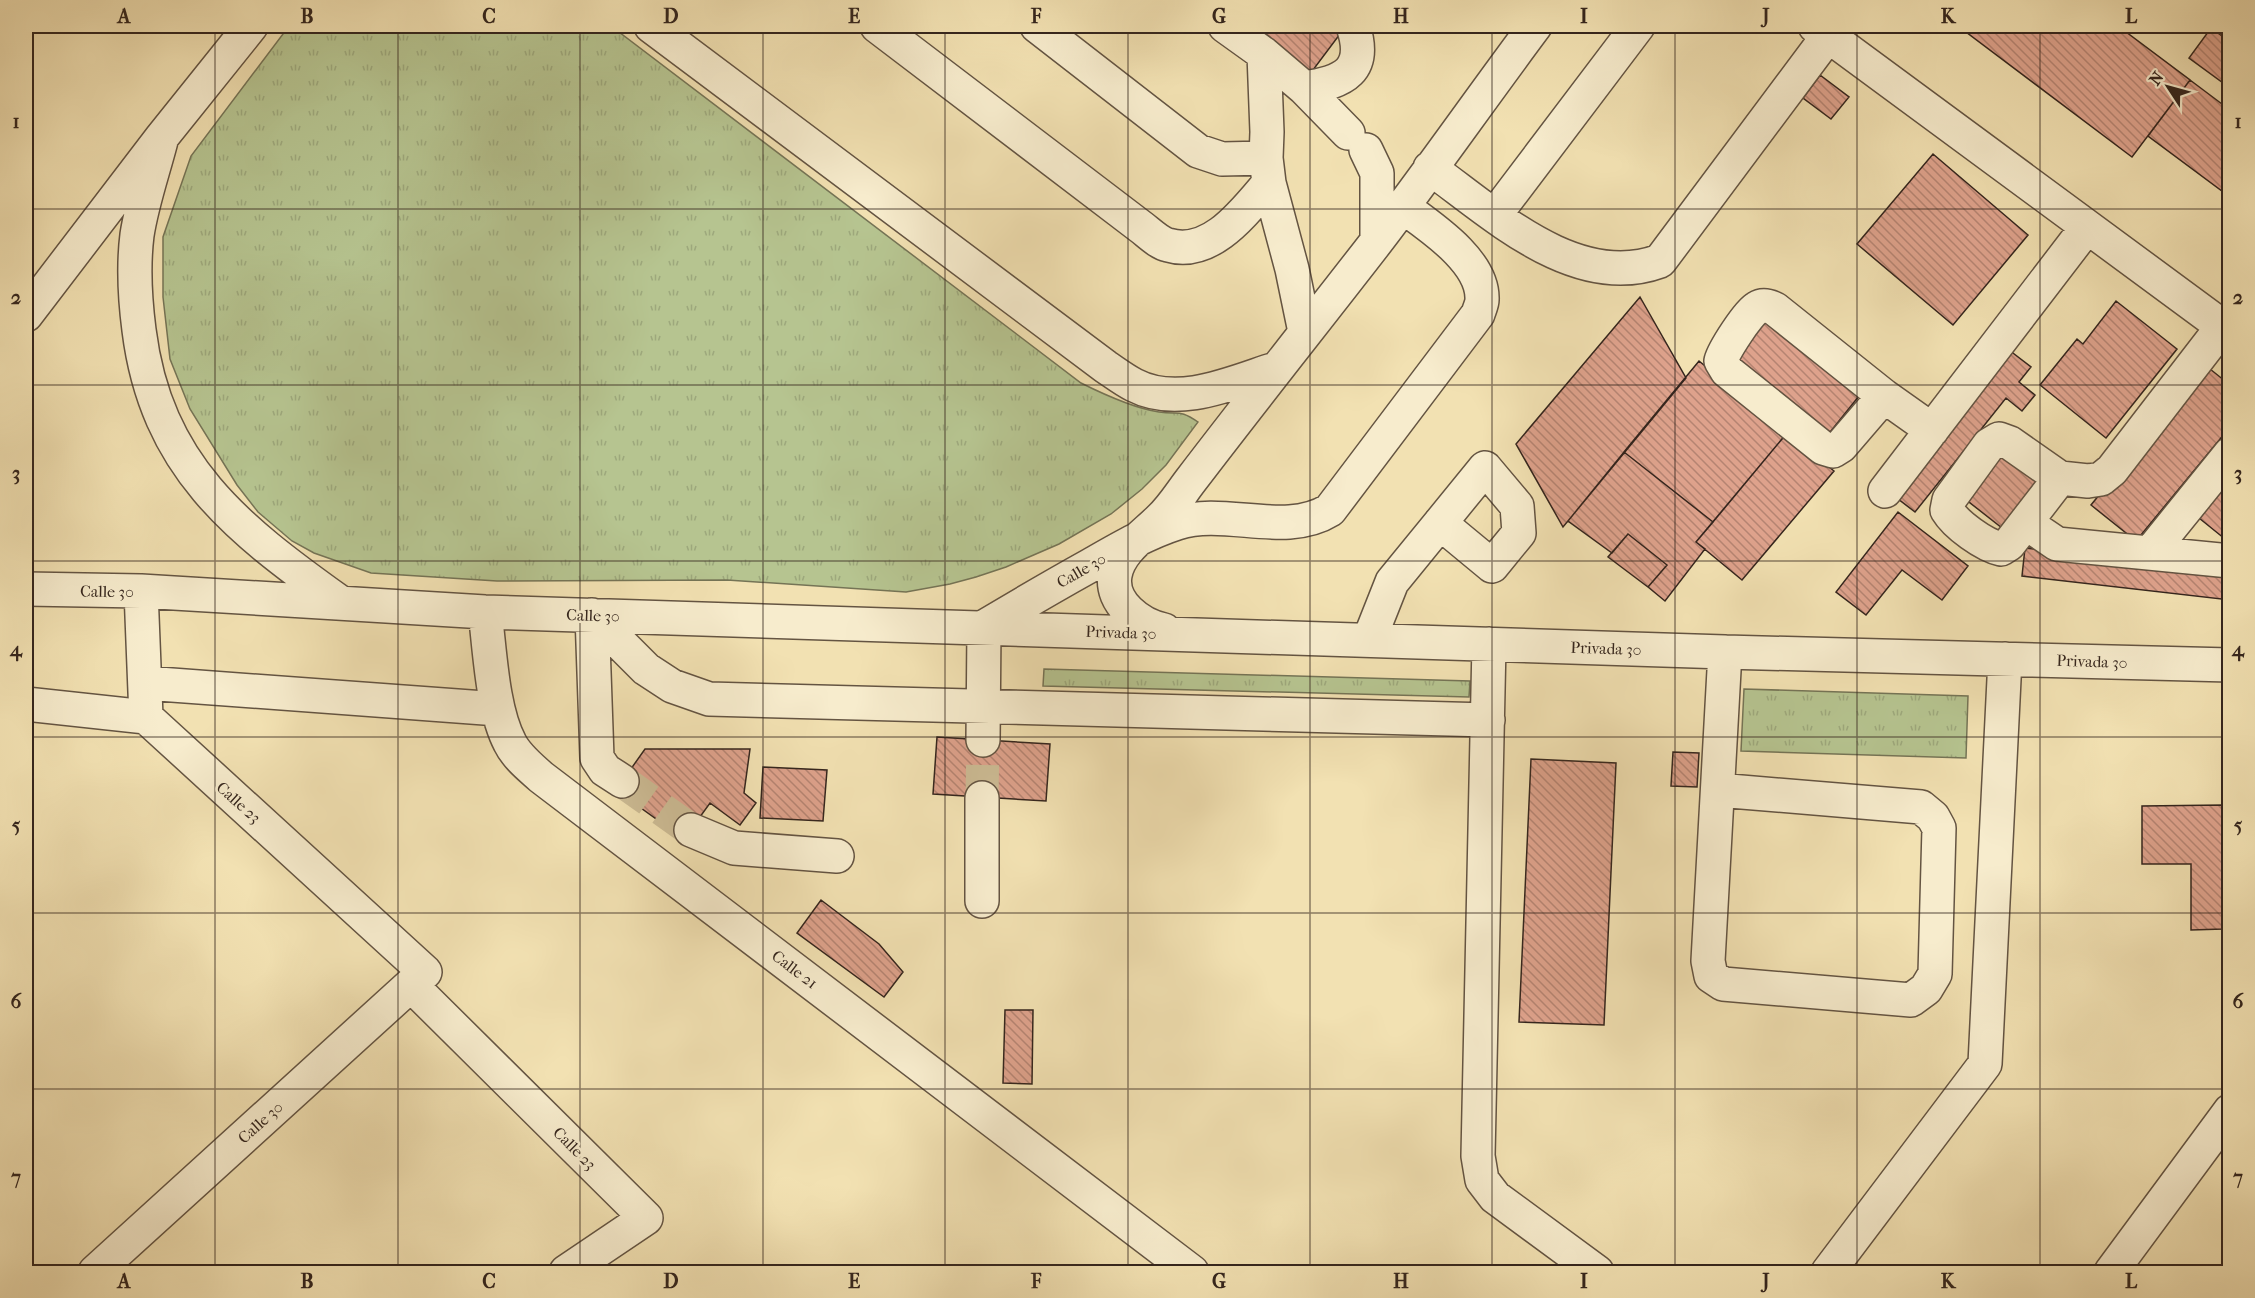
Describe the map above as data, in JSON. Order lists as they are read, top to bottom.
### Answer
{
  "streets": {
    "street": [
      "Calle 30",
      "Privada 30",
      "Calle 23",
      "Calle 21"
    ]
  },
  "crossings": [
    ["Calle 30", "Privada 30"],
    ["Calle 30", "Calle 23"],
    ["Calle 30", "Calle 21"]
  ],
  "north": "top left",
  "grid": {
    "columns": [
      "A",
      "B",
      "C",
      "D",
      "E",
      "F",
      "G",
      "H",
      "I",
      "J",
      "K",
      "L"
    ],
    "rows": [
      "1",
      "2",
      "3",
      "4",
      "5",
      "6",
      "7"
    ]
  }
}
